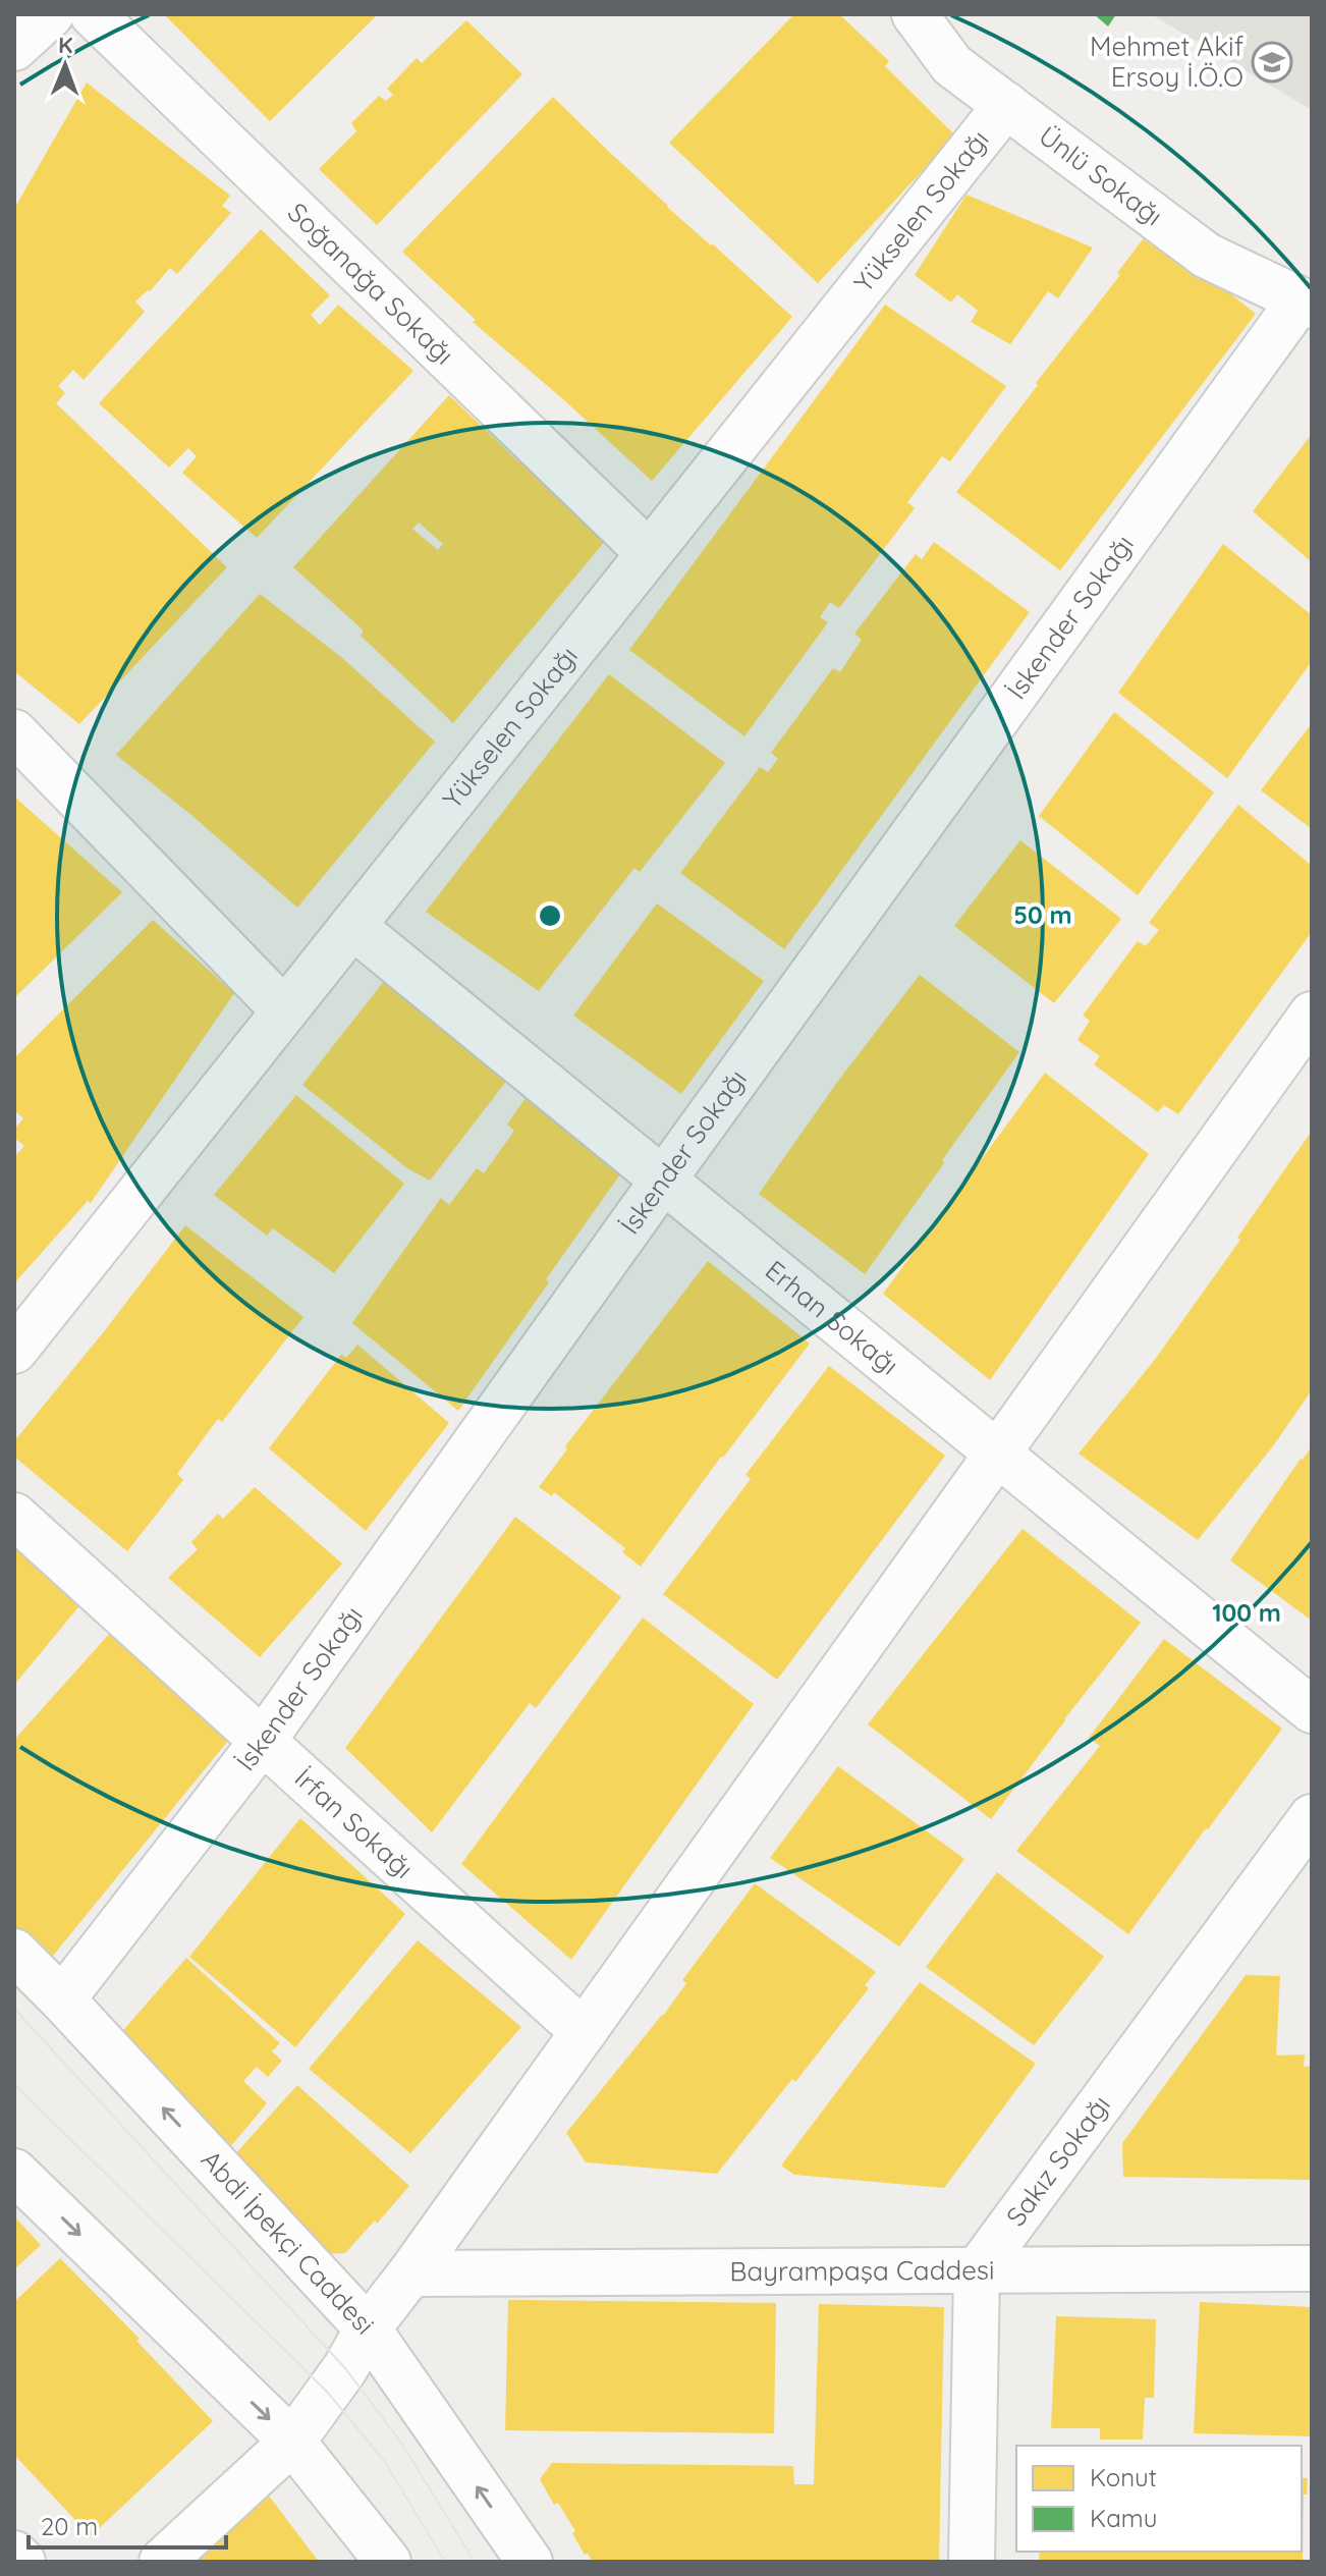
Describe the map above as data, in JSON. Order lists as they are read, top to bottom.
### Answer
{
  "streets": {
    "street": [
      "Ünlü Sokağı",
      "Yükselen Sokağı",
      "Soğanağa Sokağı",
      "İskender Sokağı",
      "Erhan Sokağı",
      "İrfan Sokağı",
      "Sakız Sokağı",
      "Abdi İpekçi Caddesi",
      "Bayrampaşa Caddesi"
    ]
  },
  "crossings": [
    ["Ünlü Sokağı", "Yükselen Sokağı"],
    ["Ünlü Sokağı", "İskender Sokağı"],
    ["Yükselen Sokağı", "Soğanağa Sokağı"],
    ["Yükselen Sokağı", "Erhan Sokağı"],
    ["İskender Sokağı", "Erhan Sokağı"],
    ["İskender Sokağı", "İrfan Sokağı"],
    ["İskender Sokağı", "Abdi İpekçi Caddesi"],
    ["Sakız Sokağı", "Bayrampaşa Caddesi"]
  ],
  "places": {
    "school or university": ["Mehmet Akif Ersoy İ.Ö.O"]
  },
  "legend": ["Konut", "Kamu"],
  "scale_bar": "20 m",
  "north": "top",
  "rings": ["50 m", "100 m"]
}
